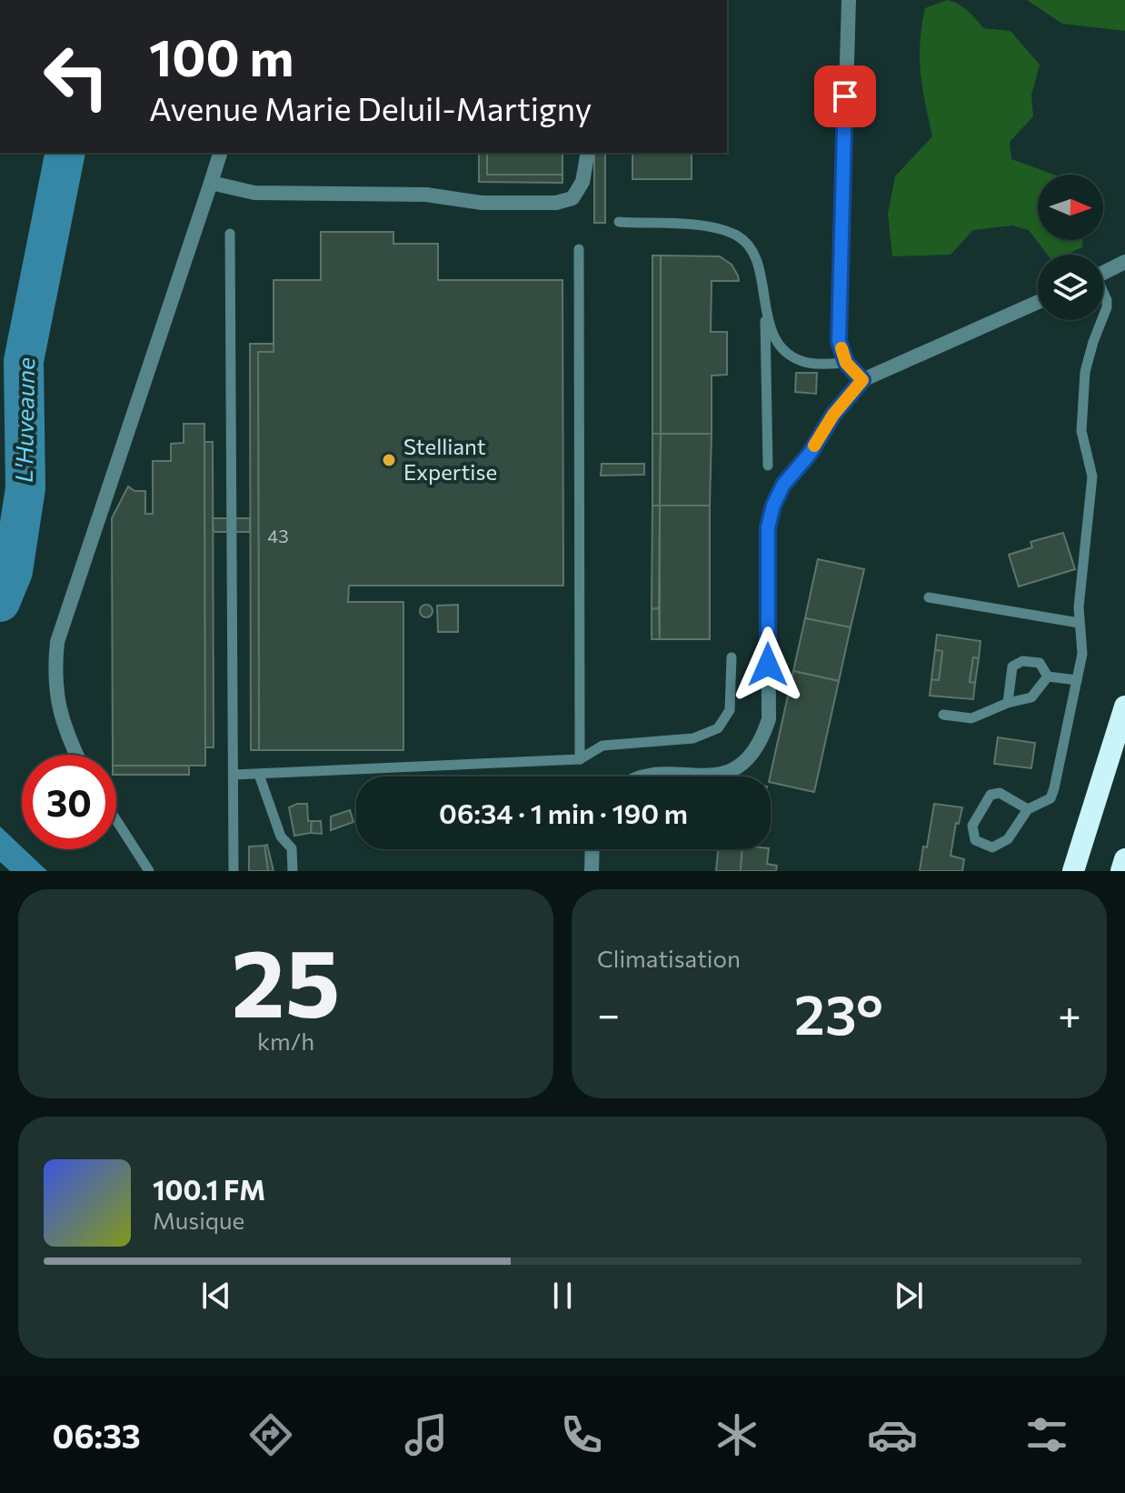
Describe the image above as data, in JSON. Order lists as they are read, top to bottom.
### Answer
{
  "water": ["L'Huveaune"],
  "places": ["Stelliant Expertise"],
  "house_numbers": ["43"],
  "north": "right",
  "page": {
    "turn": ["100 m", "Avenue Marie Deluil-Martigny"],
    "limit": "30",
    "trip": "06:34 · 1 min · 190 m",
    "tile": [
      ["25", "km/h"],
      "Climatisation"
    ],
    "heat": ["−", "23°", "+"],
    "song": ["100.1 FM", "Musique"],
    "tabs": "06:33"
  }
}
